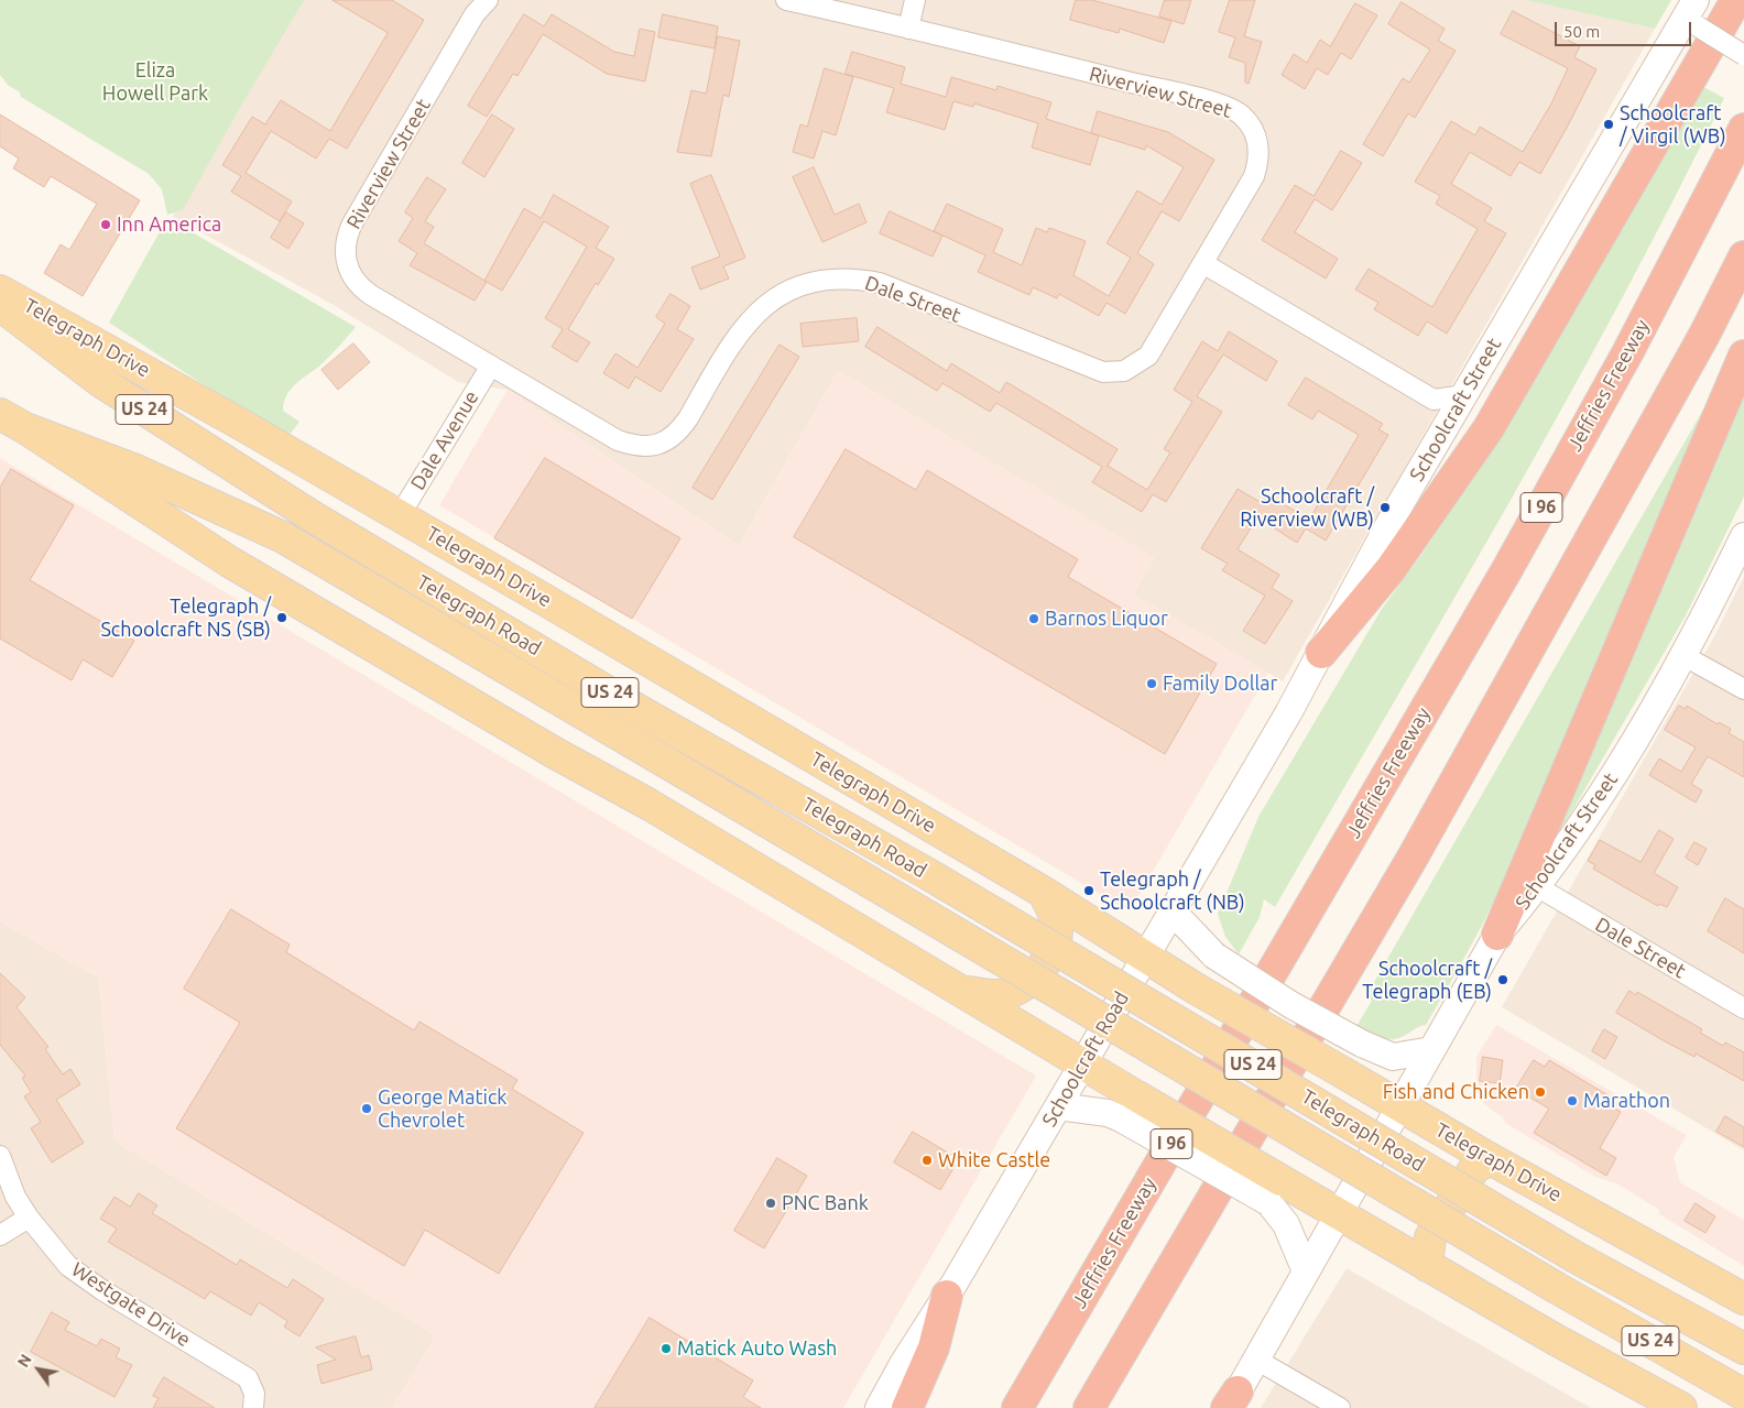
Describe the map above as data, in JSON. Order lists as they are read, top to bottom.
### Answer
{
  "streets": {
    "highway": ["Jeffries Freeway", "I 96"],
    "main road": [
      "Telegraph Drive",
      "US 24",
      "Schoolcraft Street",
      "Telegraph Road",
      "Schoolcraft Road"
    ],
    "street": [
      "Riverview Street",
      "Dale Street",
      "Dale Avenue",
      "Westgate Drive"
    ]
  },
  "crossings": [
    ["Riverview Street", "Dale Street"],
    ["Riverview Street", "Dale Avenue"],
    ["Dale Street", "Schoolcraft Street"],
    ["Dale Street", "Dale Avenue"],
    ["Telegraph Drive", "Dale Avenue"],
    ["Telegraph Drive", "Schoolcraft Road"],
    ["Schoolcraft Street", "Schoolcraft Road"]
  ],
  "parks": ["Eliza Howell Park"],
  "places": [
    "Schoolcraft / Virgil (WB)",
    "Inn America",
    "Schoolcraft / Riverview (WB)",
    "Telegraph / Schoolcraft NS (SB)",
    "Barnos Liquor",
    "Family Dollar",
    "Telegraph / Schoolcraft (NB)",
    "Schoolcraft / Telegraph (EB)",
    "Fish and Chicken",
    "Marathon",
    "George Matick Chevrolet",
    "White Castle",
    "PNC Bank",
    "Matick Auto Wash"
  ],
  "scale_bar": "50 m",
  "north": "top left"
}
